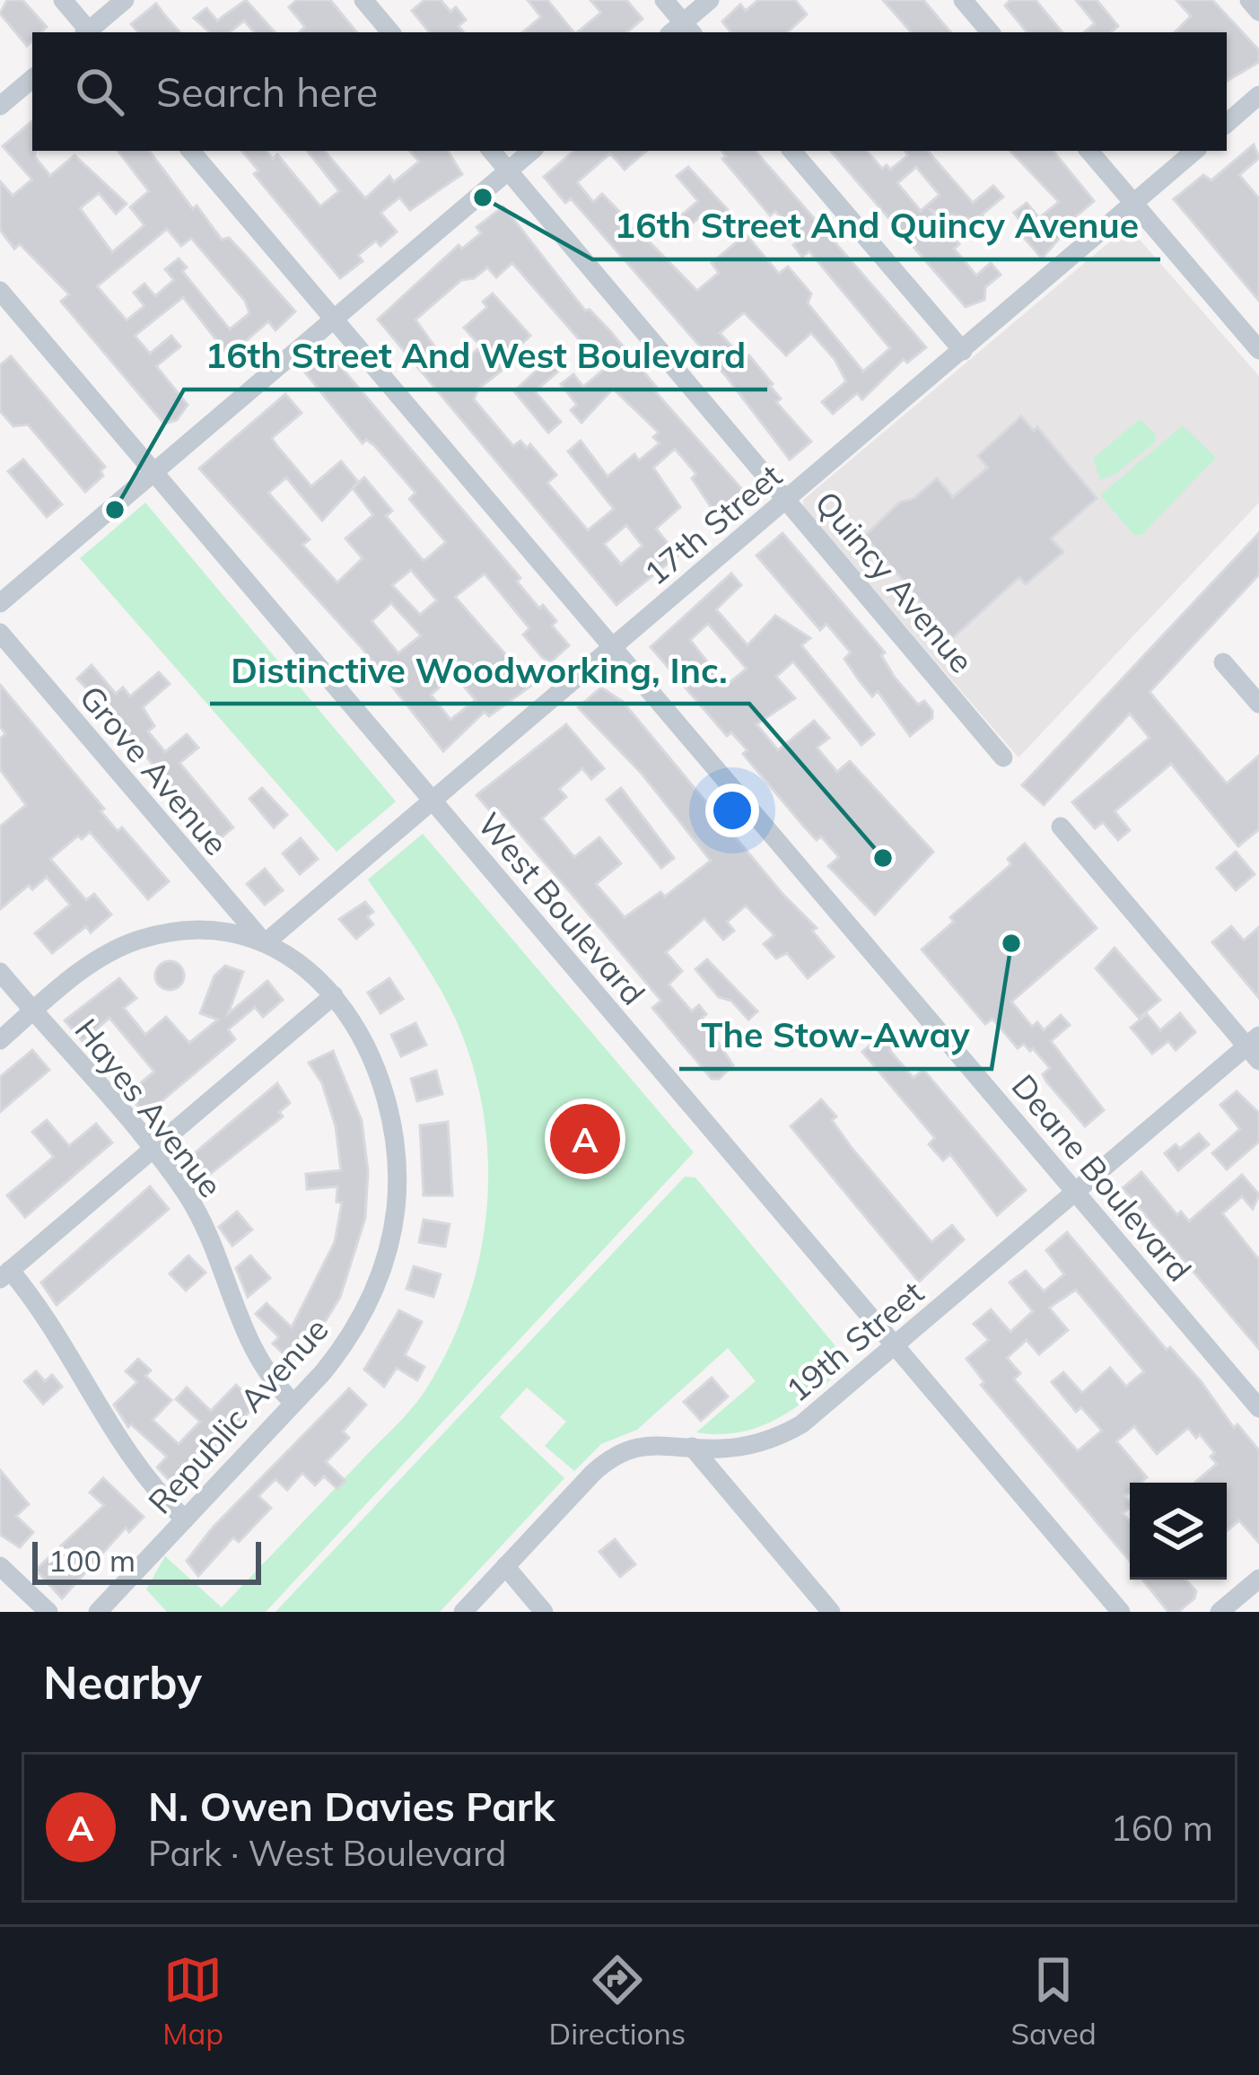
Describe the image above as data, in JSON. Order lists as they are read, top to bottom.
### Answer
{
  "streets": {
    "street": [
      "17th Street",
      "Quincy Avenue",
      "Grove Avenue",
      "West Boulevard",
      "Hayes Avenue",
      "Deane Boulevard",
      "19th Street",
      "Republic Avenue"
    ]
  },
  "crossings": [
    ["17th Street", "Quincy Avenue"],
    ["17th Street", "Grove Avenue"],
    ["17th Street", "West Boulevard"],
    ["17th Street", "Deane Boulevard"],
    ["17th Street", "Republic Avenue"],
    ["Grove Avenue", "Republic Avenue"],
    ["West Boulevard", "19th Street"],
    ["Hayes Avenue", "Republic Avenue"],
    ["Deane Boulevard", "19th Street"]
  ],
  "places": [
    "16th Street And Quincy Avenue",
    "16th Street And West Boulevard",
    "Distinctive Woodworking, Inc.",
    "The Stow-Away"
  ],
  "scale_bar": "100 m",
  "page": {
    "search": "Search here",
    "pins": "A",
    "scale": "100 m",
    "heading": "Nearby",
    "list": [
      {
        "mark": "A",
        "name": "N. Owen Davies Park",
        "note": "Park · West Boulevard",
        "value": "160 m"
      }
    ],
    "nav": ["Map", "Directions", "Saved"]
  }
}
